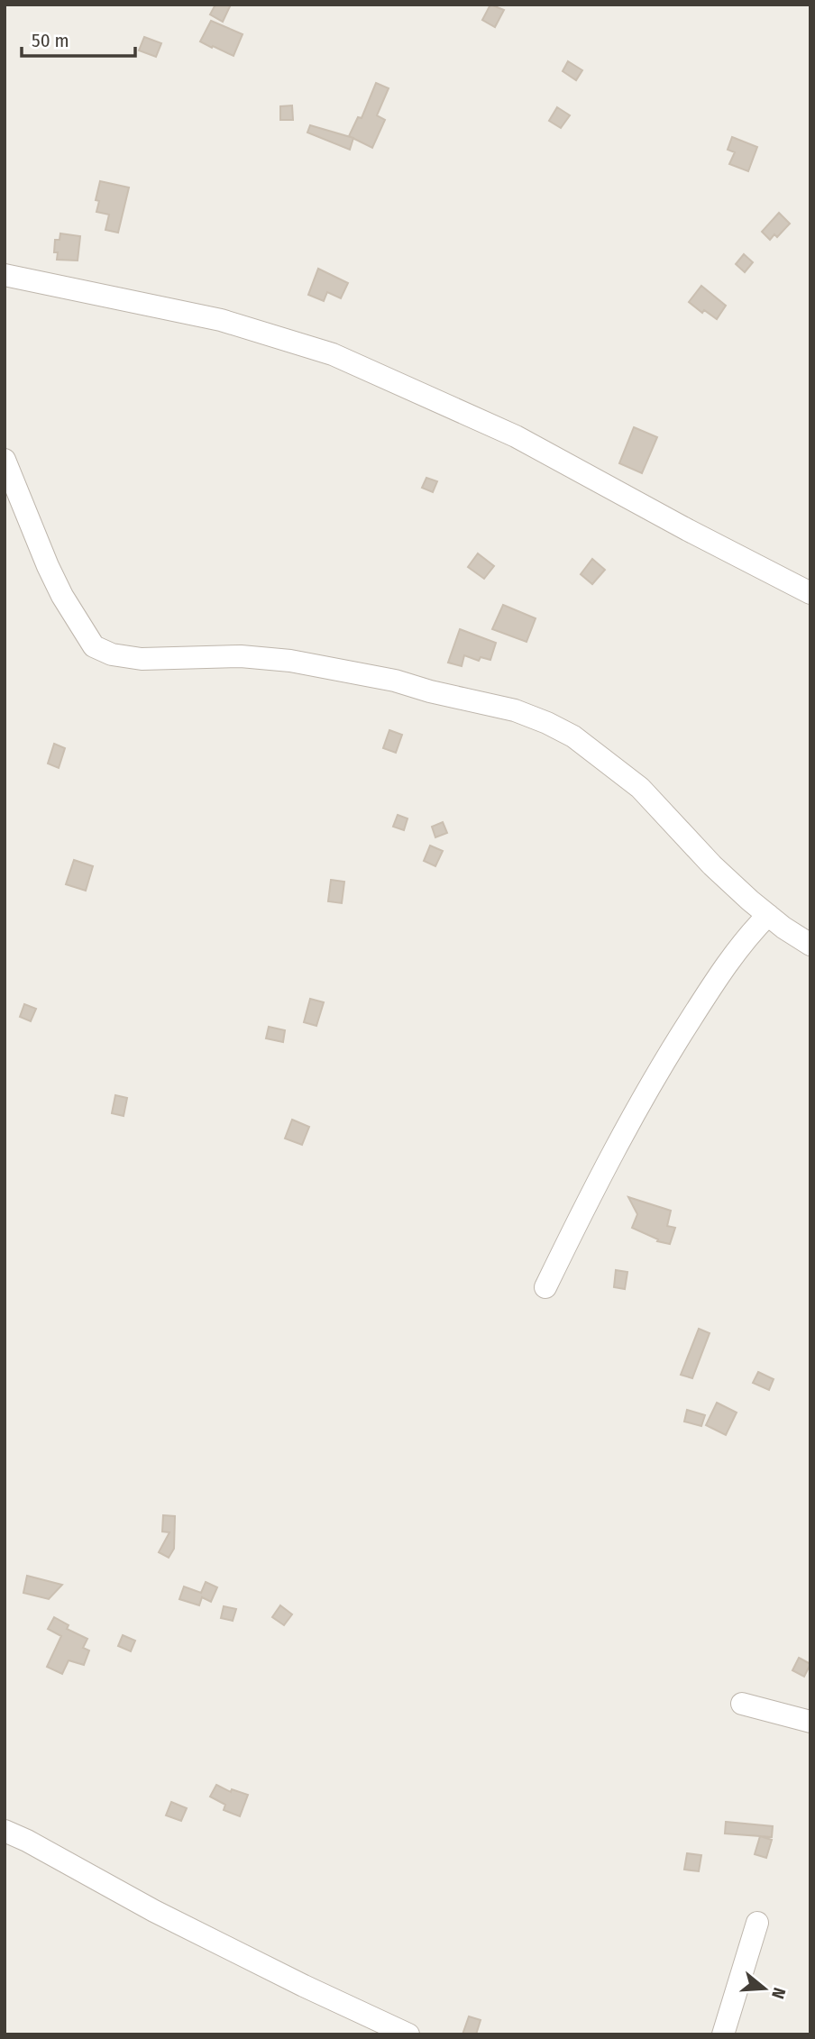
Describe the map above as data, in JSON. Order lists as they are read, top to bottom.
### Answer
{
  "scale_bar": "50 m",
  "north": "right"
}
